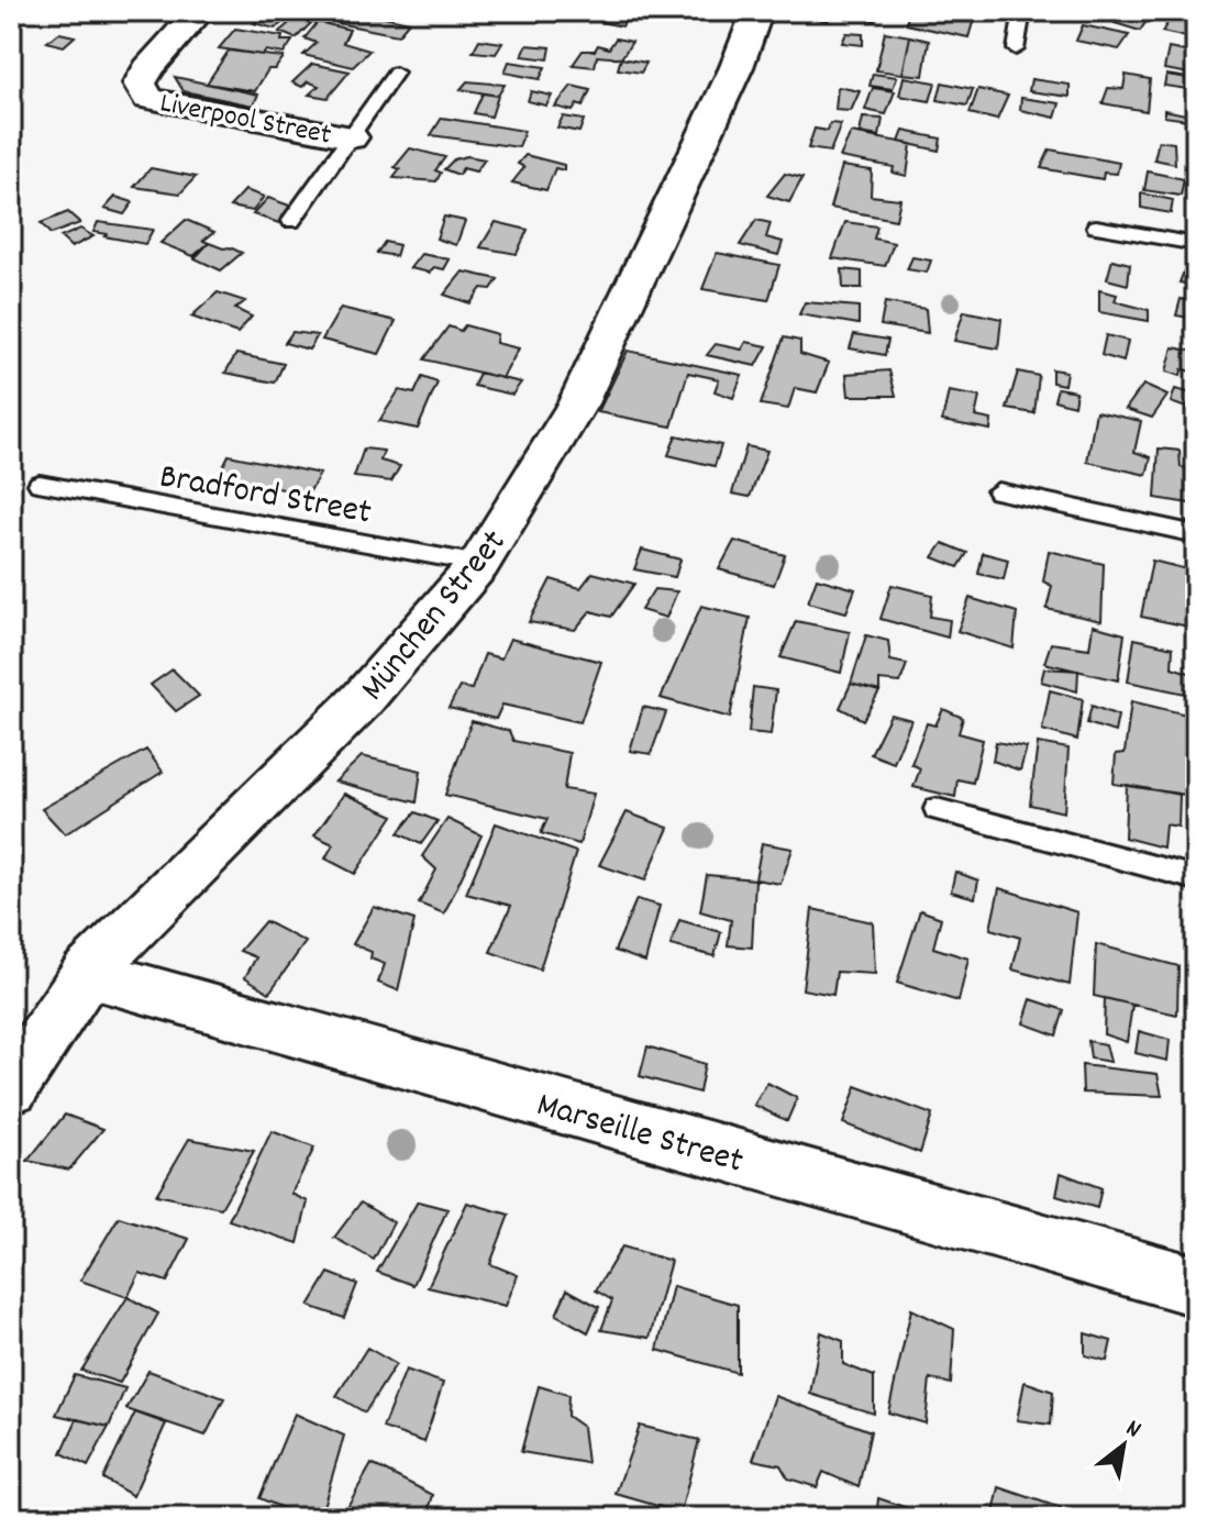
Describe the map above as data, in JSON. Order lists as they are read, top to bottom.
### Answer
{
  "streets": {
    "street": ["Liverpool Street", "München Street", "Marseille Street"],
    "lane": ["Bradford Street"]
  },
  "crossings": [
    ["Bradford Street", "München Street"],
    ["München Street", "Marseille Street"]
  ],
  "north": "top right"
}
